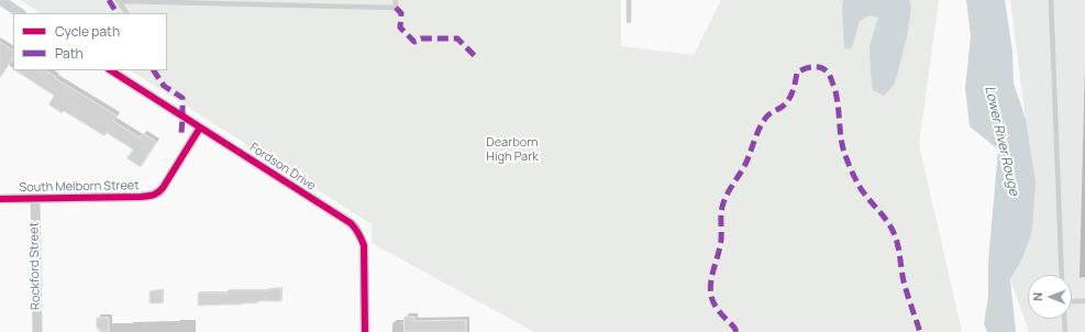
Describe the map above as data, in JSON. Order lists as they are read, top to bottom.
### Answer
{
  "streets": {
    "street": ["Fordson Drive", "South Melborn Street", "Rockford Street"]
  },
  "crossings": [
    ["Fordson Drive", "South Melborn Street"],
    ["South Melborn Street", "Rockford Street"]
  ],
  "water": ["Lower River Rouge"],
  "parks": ["Dearborn High Park"],
  "legend": ["Cycle path", "Path"],
  "north": "left"
}
